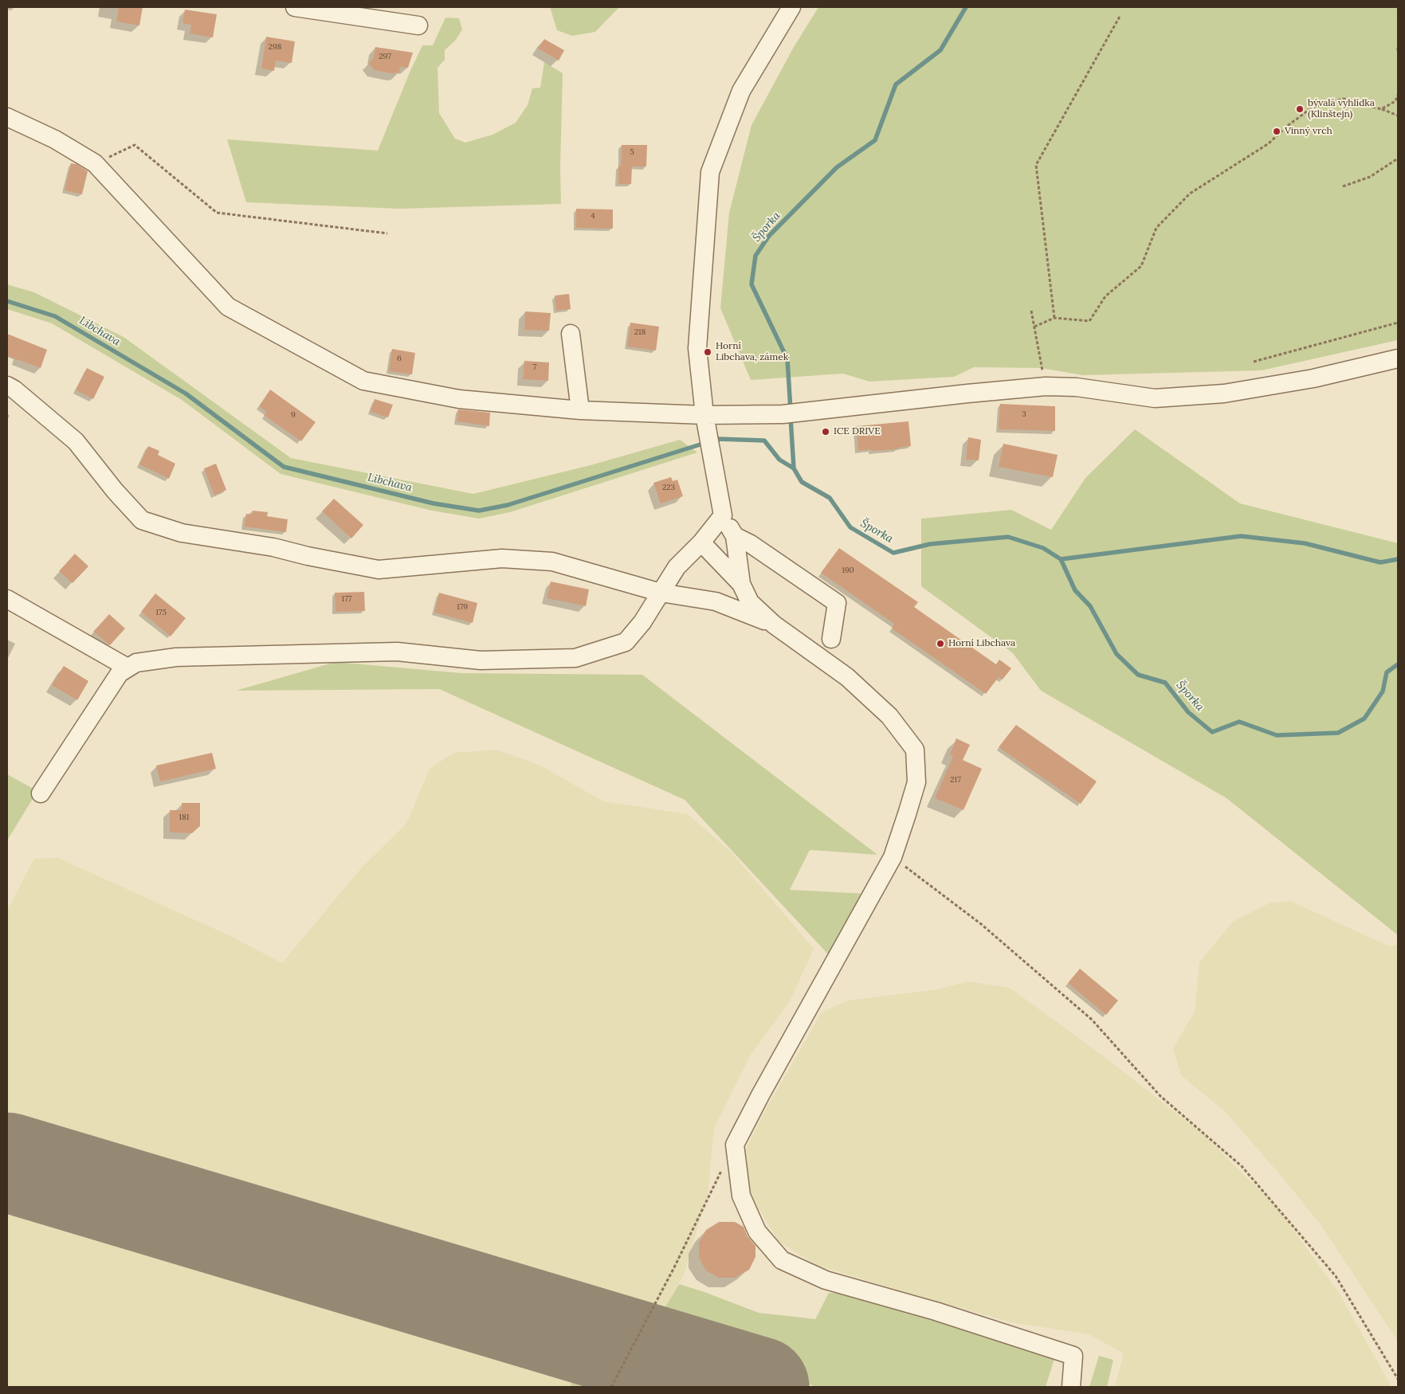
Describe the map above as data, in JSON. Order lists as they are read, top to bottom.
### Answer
{
  "water": ["Šporka", "Libchava"],
  "places": [
    "bývalá vyhlídka (Klinštejn)",
    "Vinný vrch",
    "Horní Libchava, zámek",
    "ICE DRIVE",
    "Horní Libchava"
  ],
  "house_numbers": [
    "298",
    "297",
    "5",
    "4",
    "218",
    "6",
    "7",
    "3",
    "9",
    "223",
    "190",
    "177",
    "179",
    "175",
    "217",
    "181"
  ]
}
